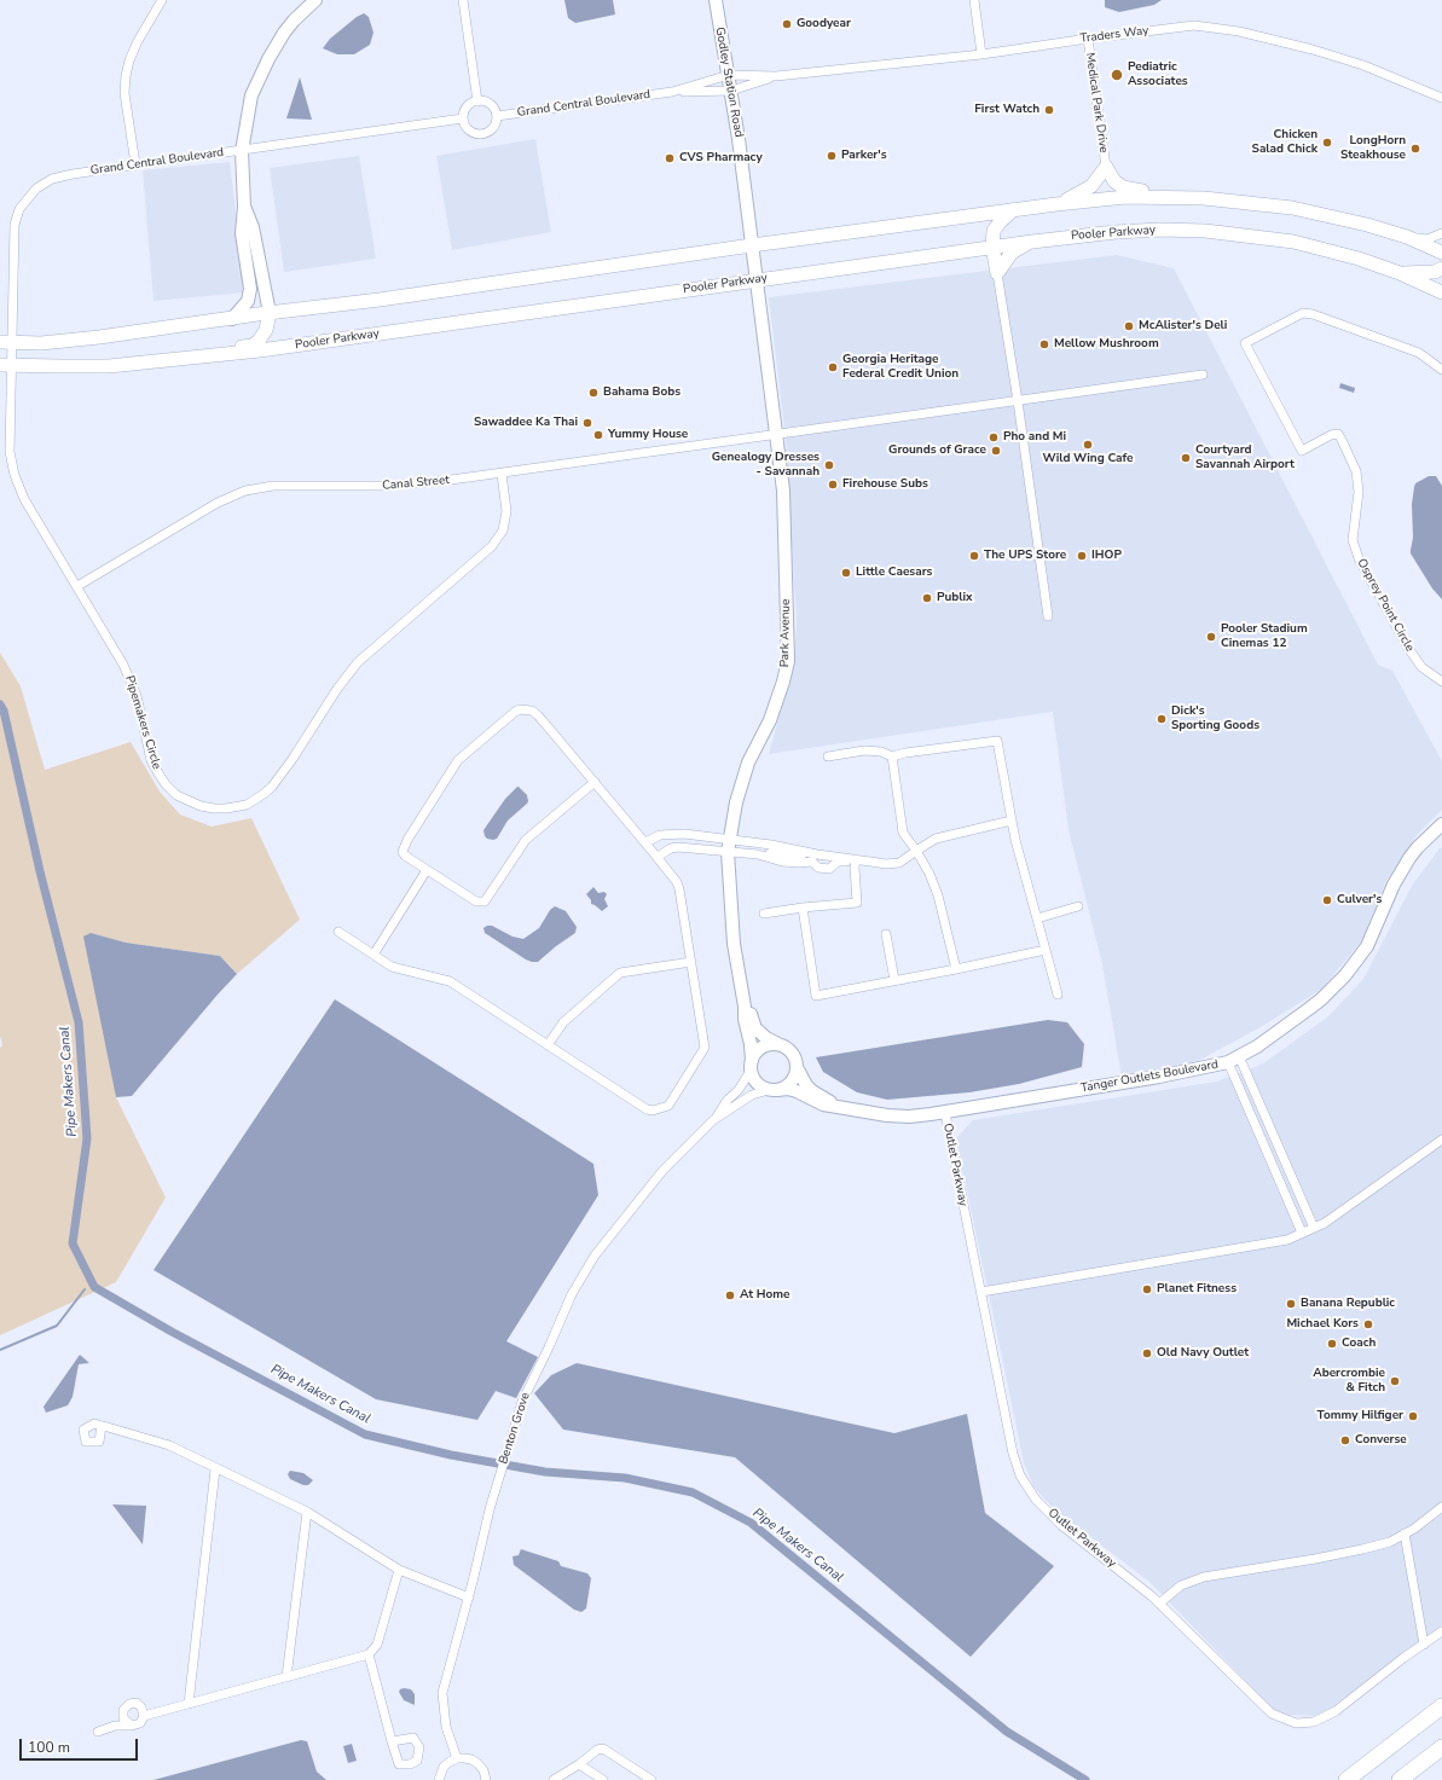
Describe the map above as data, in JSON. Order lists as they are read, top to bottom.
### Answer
{
  "streets": {
    "main road": ["Pooler Parkway"],
    "street": [
      "Traders Way",
      "Godley Station Road",
      "Medical Park Drive",
      "Grand Central Boulevard",
      "Canal Street",
      "Osprey Point Circle",
      "Park Avenue",
      "Pipemakers Circle",
      "Tanger Outlets Boulevard",
      "Outlet Parkway",
      "Benton Grove"
    ]
  },
  "crossings": [
    ["Traders Way", "Godley Station Road"],
    ["Traders Way", "Medical Park Drive"],
    ["Traders Way", "Grand Central Boulevard"],
    ["Godley Station Road", "Grand Central Boulevard"],
    ["Godley Station Road", "Pooler Parkway"],
    ["Godley Station Road", "Park Avenue"],
    ["Grand Central Boulevard", "Pooler Parkway"],
    ["Grand Central Boulevard", "Pipemakers Circle"],
    ["Pooler Parkway", "Park Avenue"],
    ["Pooler Parkway", "Pipemakers Circle"],
    ["Canal Street", "Park Avenue"],
    ["Canal Street", "Pipemakers Circle"],
    ["Park Avenue", "Tanger Outlets Boulevard"],
    ["Park Avenue", "Benton Grove"],
    ["Tanger Outlets Boulevard", "Outlet Parkway"],
    ["Tanger Outlets Boulevard", "Benton Grove"]
  ],
  "water": ["Pipe Makers Canal"],
  "places": [
    "Goodyear",
    "Pediatric Associates",
    "First Watch",
    "Chicken Salad Chick",
    "LongHorn Steakhouse",
    "Parker's",
    "CVS Pharmacy",
    "McAlister's Deli",
    "Mellow Mushroom",
    "Georgia Heritage Federal Credit Union",
    "Bahama Bobs",
    "Sawaddee Ka Thai",
    "Yummy House",
    "Pho and Mi",
    "Wild Wing Cafe",
    "Grounds of Grace",
    "Courtyard Savannah Airport",
    "Genealogy Dresses - Savannah",
    "Firehouse Subs",
    "The UPS Store",
    "IHOP",
    "Little Caesars",
    "Publix",
    "Pooler Stadium Cinemas 12",
    "Dick's Sporting Goods",
    "Culver's",
    "Planet Fitness",
    "At Home",
    "Banana Republic",
    "Michael Kors",
    "Coach",
    "Old Navy Outlet",
    "Abercrombie & Fitch",
    "Tommy Hilfiger",
    "Converse"
  ],
  "scale_bar": "100 m"
}
